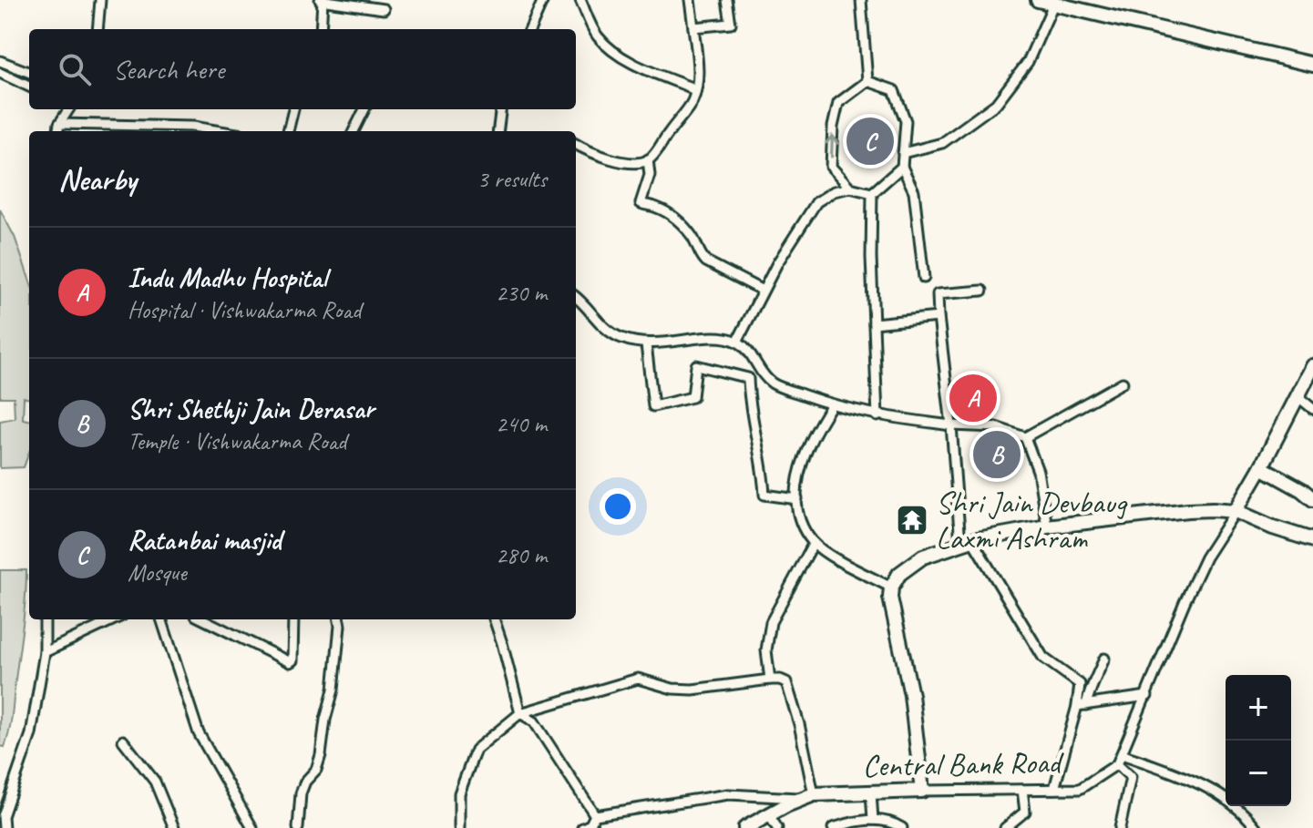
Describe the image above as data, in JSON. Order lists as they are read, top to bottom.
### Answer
{
  "streets": {
    "main road": ["Central Bank Road"]
  },
  "places": {
    "temple": ["Shri Jain Devbaug Laxmi Ashram"]
  },
  "page": {
    "search": "Search here",
    "pins": ["C", "A", "B"],
    "heading": ["Nearby", "3 results"],
    "list": [
      {
        "mark": "A",
        "name": "Indu Madhu Hospital",
        "note": "Hospital · Vishwakarma Road",
        "value": "230 m"
      },
      {
        "mark": "B",
        "name": "Shri Shethji Jain Derasar",
        "note": "Temple · Vishwakarma Road",
        "value": "240 m"
      },
      {
        "mark": "C",
        "name": "Ratanbai masjid",
        "note": "Mosque",
        "value": "280 m"
      }
    ],
    "map_buttons": ["+", "−"]
  }
}
